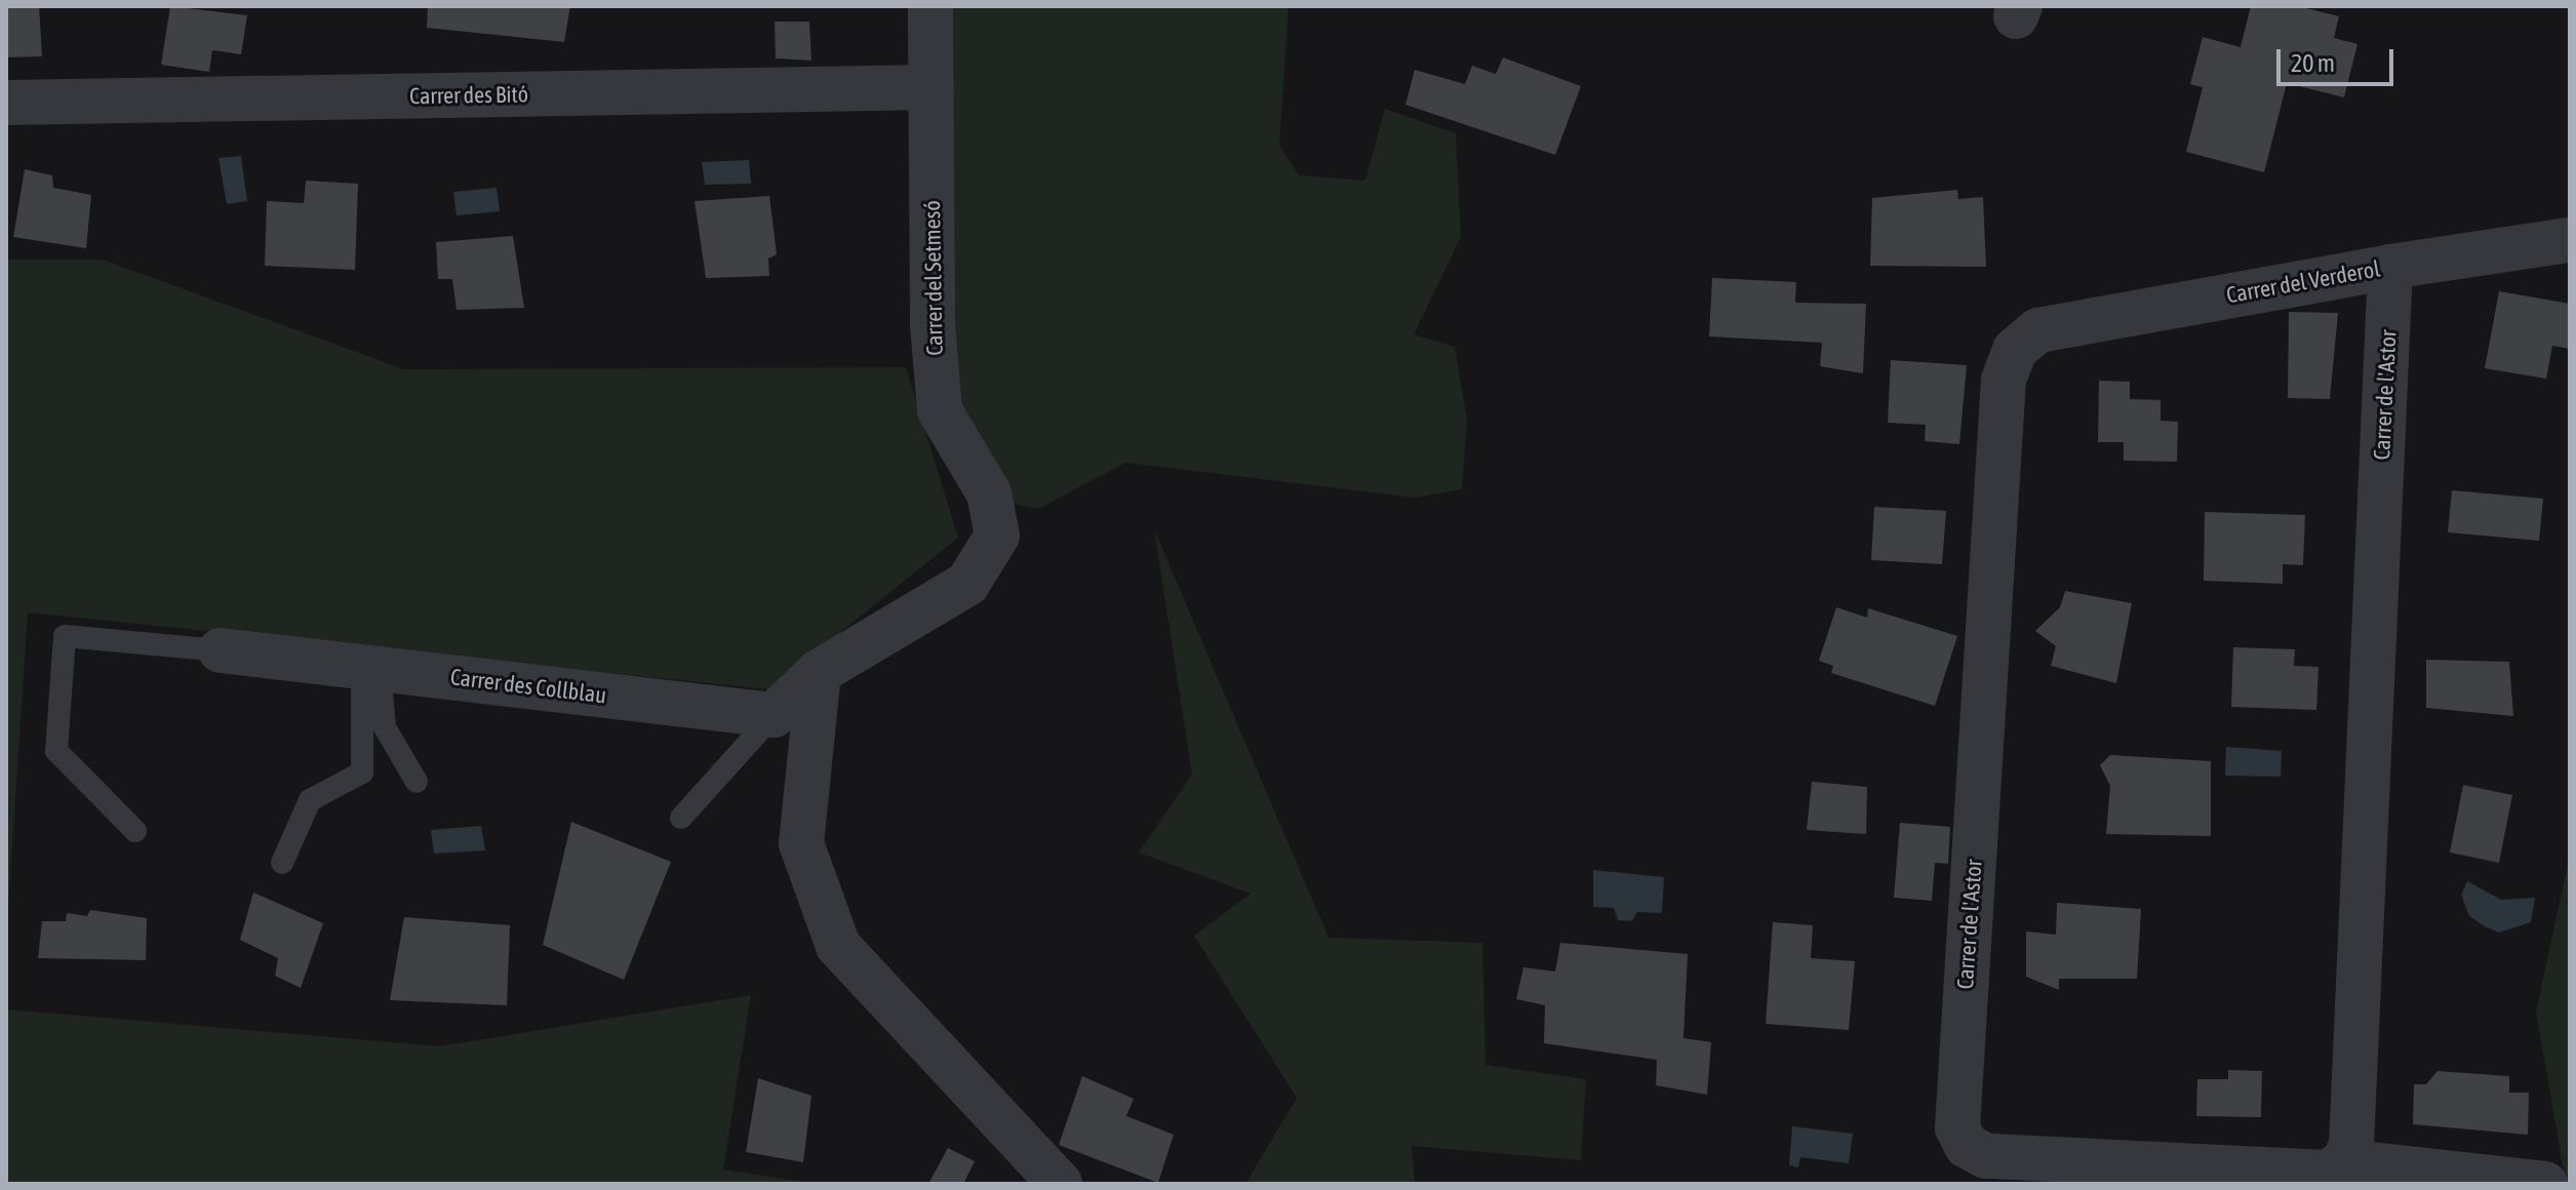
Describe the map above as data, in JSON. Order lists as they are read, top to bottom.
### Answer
{
  "streets": {
    "street": [
      "Carrer des Bitó",
      "Carrer del Setmesó",
      "Carrer del Verderol",
      "Carrer de l'Astor",
      "Carrer des Collblau"
    ]
  },
  "crossings": [
    ["Carrer des Bitó", "Carrer del Setmesó"],
    ["Carrer del Verderol", "Carrer de l'Astor"]
  ],
  "scale_bar": "20 m"
}
